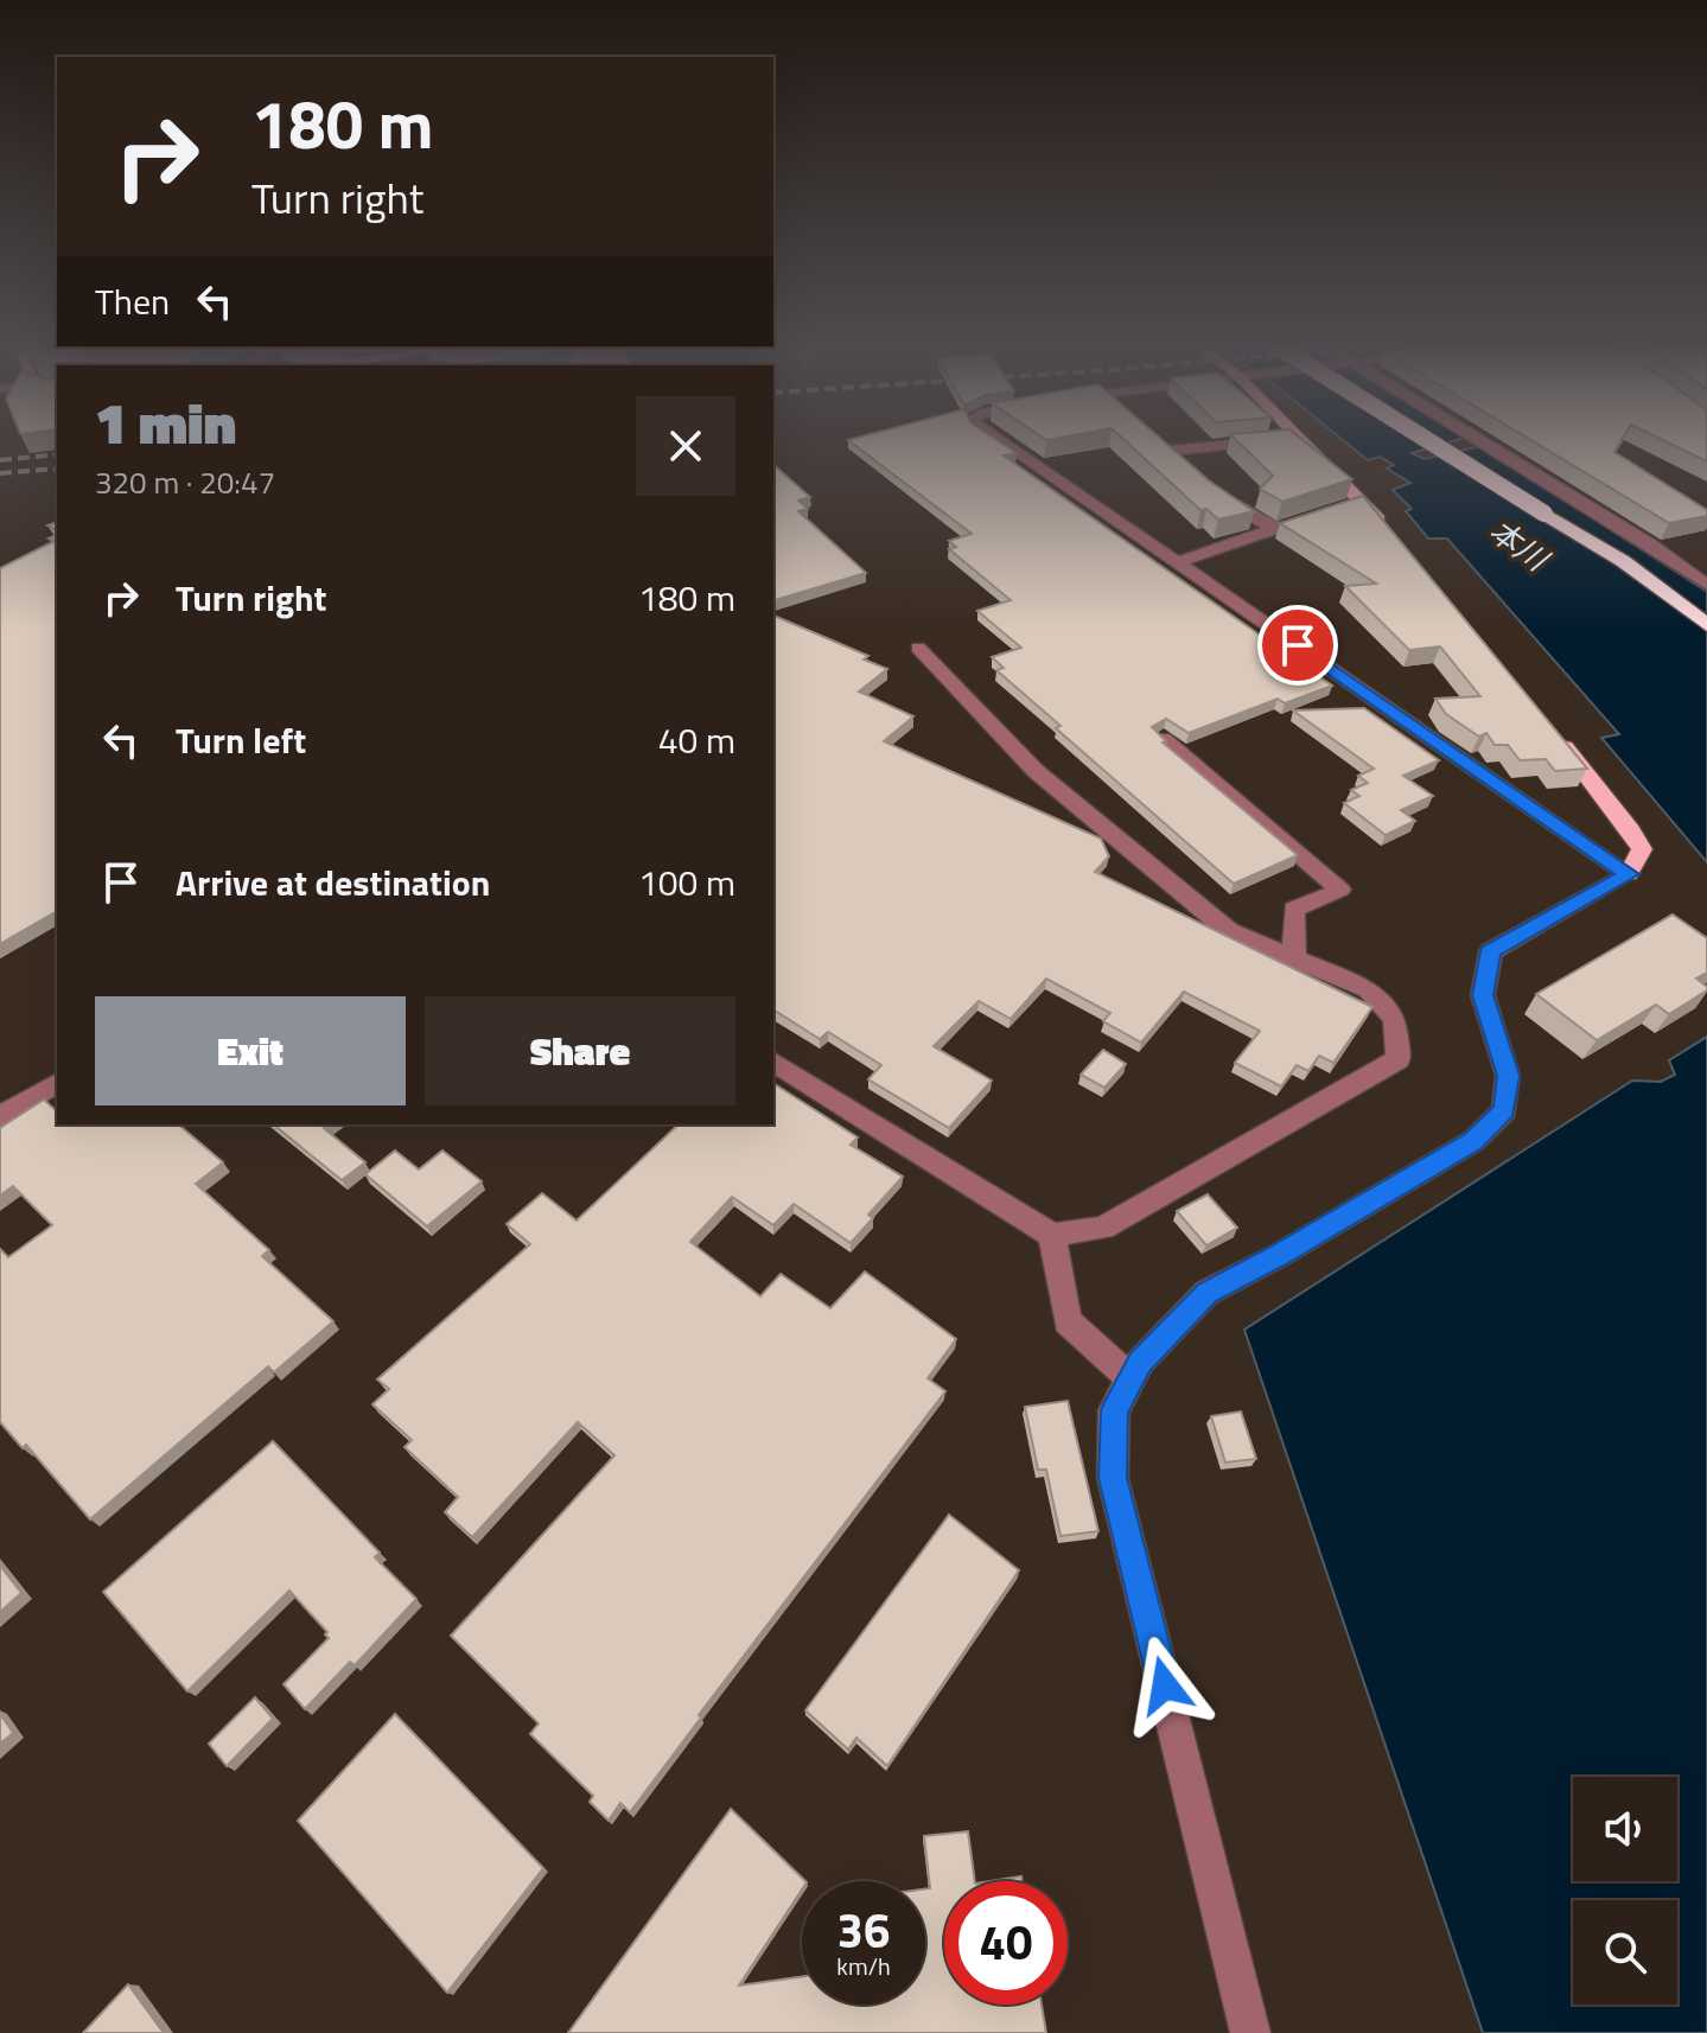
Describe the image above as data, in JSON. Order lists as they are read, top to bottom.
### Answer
{
  "water": ["本川"],
  "page": {
    "turn": ["180 m", "Turn right"],
    "then": "Then",
    "heading": ["1 min", "320 m · 20:47"],
    "list": [
      {
        "name": "Turn right",
        "value": "180 m"
      },
      {
        "name": "Turn left",
        "value": "40 m"
      },
      {
        "name": "Arrive at destination",
        "value": "100 m"
      }
    ],
    "buttons": ["Exit", "Share"],
    "speed": "36 km/h",
    "limit": "40"
  }
}
